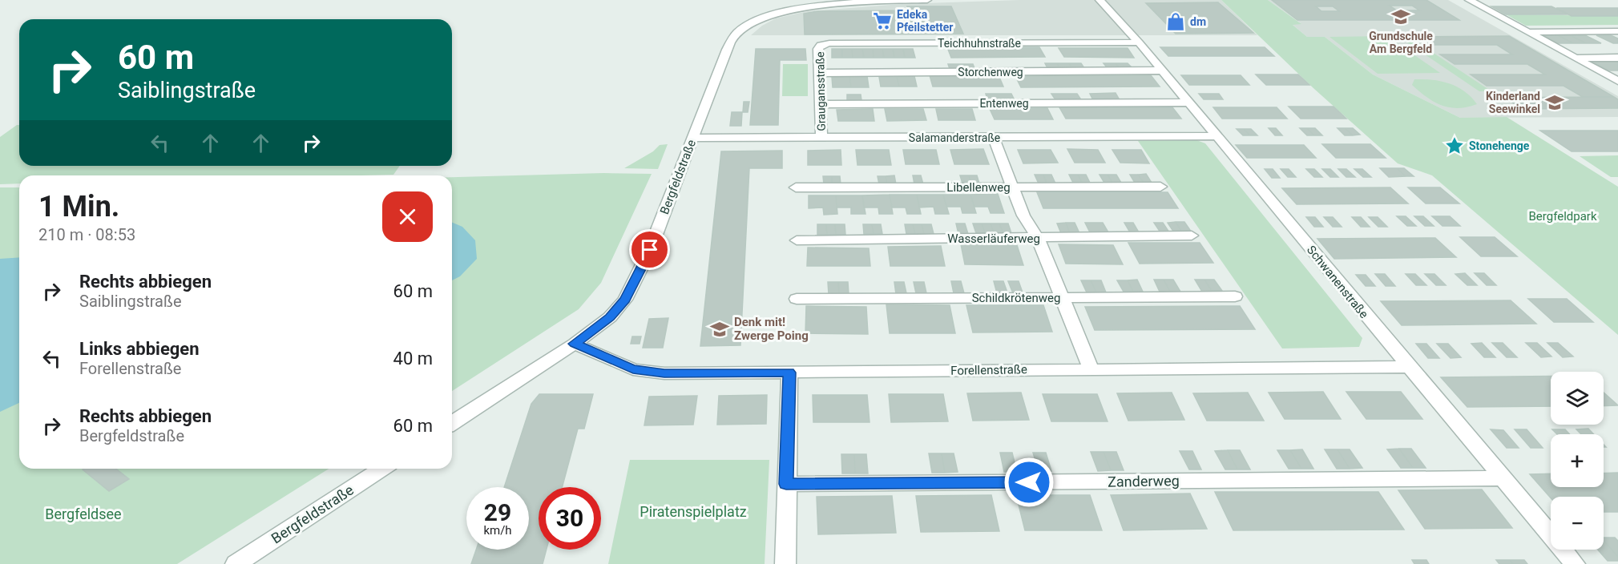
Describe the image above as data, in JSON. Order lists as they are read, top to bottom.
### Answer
{
  "streets": {
    "street": [
      "Teichhuhnstraße",
      "Storchenweg",
      "Graugansstraße",
      "Entenweg",
      "Salamanderstraße",
      "Bergfeldstraße",
      "Libellenweg",
      "Wasserläuferweg",
      "Schwanenstraße",
      "Schildkrötenweg",
      "Forellenstraße",
      "Zanderweg"
    ]
  },
  "crossings": [
    ["Teichhuhnstraße", "Graugansstraße"],
    ["Teichhuhnstraße", "Schwanenstraße"],
    ["Storchenweg", "Graugansstraße"],
    ["Storchenweg", "Schwanenstraße"],
    ["Graugansstraße", "Entenweg"],
    ["Graugansstraße", "Salamanderstraße"],
    ["Entenweg", "Schwanenstraße"],
    ["Salamanderstraße", "Bergfeldstraße"],
    ["Salamanderstraße", "Schwanenstraße"],
    ["Bergfeldstraße", "Forellenstraße"],
    ["Schwanenstraße", "Forellenstraße"],
    ["Schwanenstraße", "Zanderweg"]
  ],
  "parks": ["Bergfeldpark", "Piratenspielplatz", "Bergfeldsee"],
  "places": {
    "school or university": ["Grundschule Am Bergfeld", "Kinderland Seewinkel", "Denk mit! Zwerge Poing"],
    "supermarket": ["Edeka Pfeilstetter"],
    "shop": ["dm"],
    "place": ["Stonehenge"]
  },
  "page": {
    "turn": ["60 m", "Saiblingstraße"],
    "heading": ["1 Min.", "210 m · 08:53"],
    "list": [
      {
        "name": "Rechts abbiegen",
        "note": "Saiblingstraße",
        "value": "60 m"
      },
      {
        "name": "Links abbiegen",
        "note": "Forellenstraße",
        "value": "40 m"
      },
      {
        "name": "Rechts abbiegen",
        "note": "Bergfeldstraße",
        "value": "60 m"
      }
    ],
    "map_buttons": ["+", "−"],
    "speed": "29 km/h",
    "limit": "30"
  }
}
